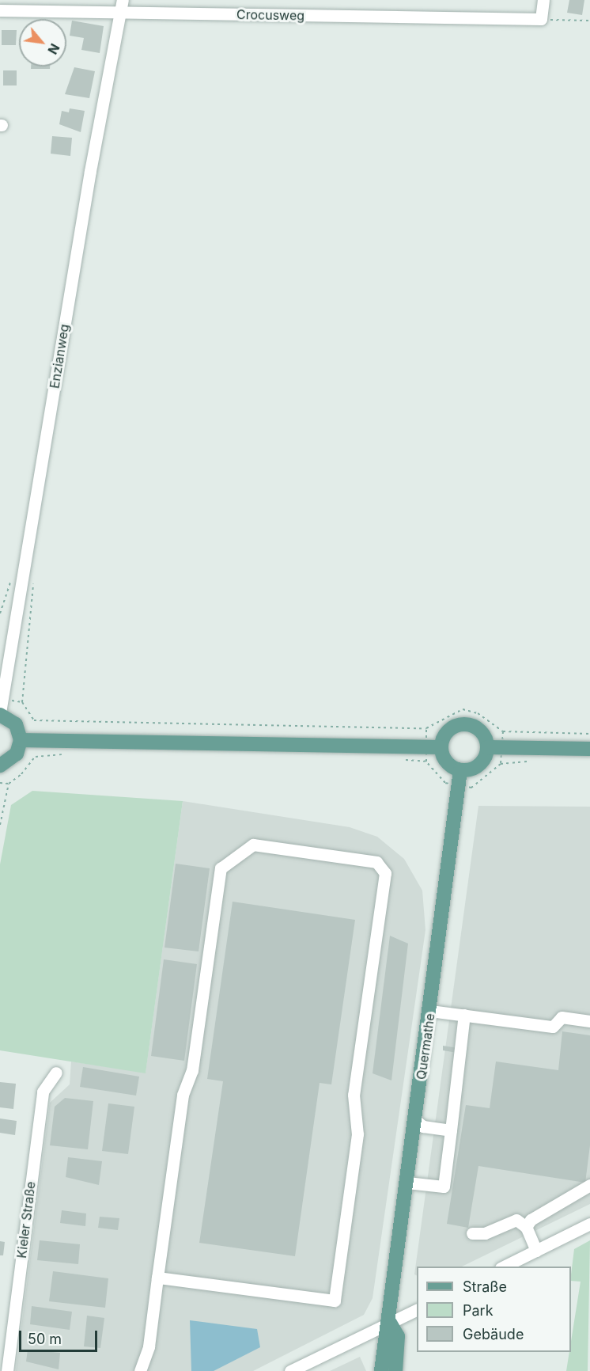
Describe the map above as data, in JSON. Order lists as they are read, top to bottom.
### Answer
{
  "streets": {
    "main road": ["Quermathe"],
    "street": ["Crocusweg", "Enzianweg", "Kieler Straße"]
  },
  "crossings": [
    ["Crocusweg", "Enzianweg"]
  ],
  "legend": ["Straße", "Park", "Gebäude"],
  "scale_bar": "50 m",
  "north": "bottom right"
}
